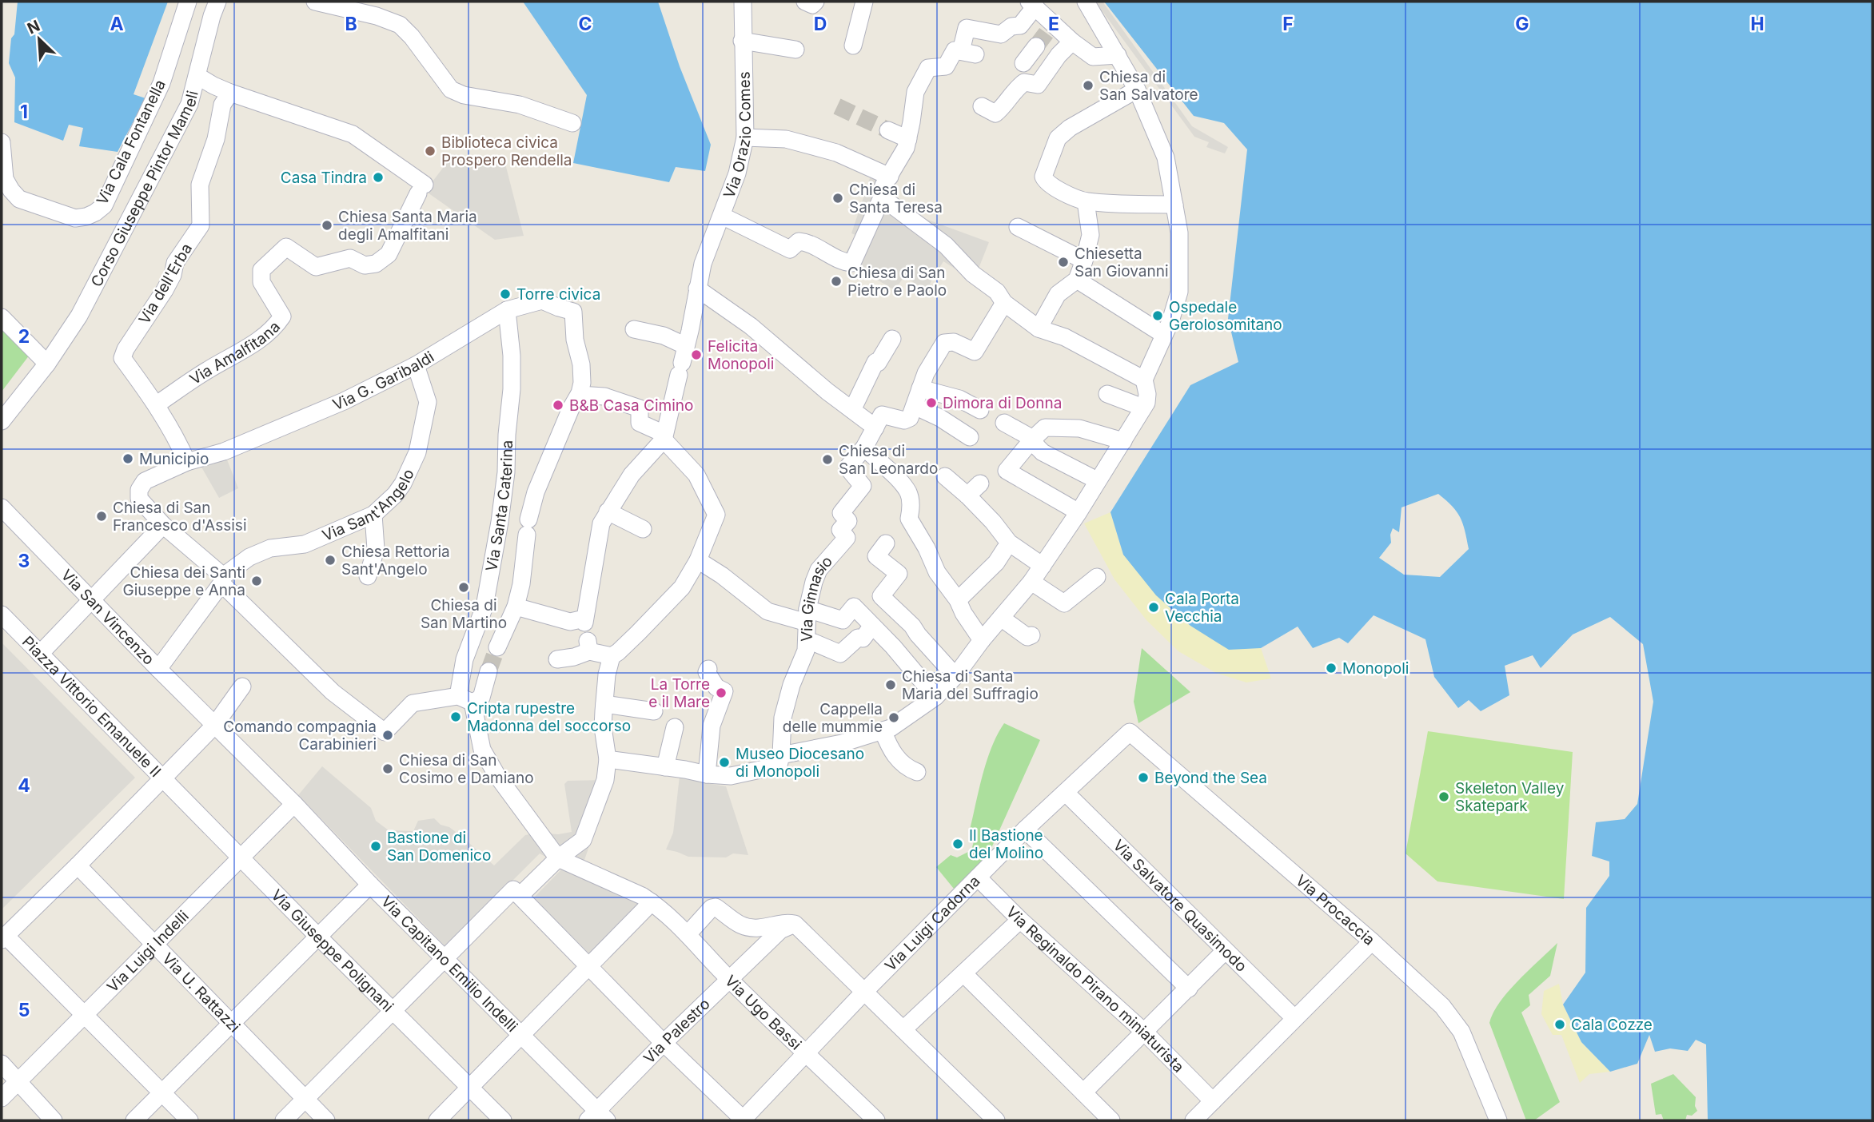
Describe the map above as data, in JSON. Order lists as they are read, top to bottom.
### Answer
{
  "streets": {
    "street": [
      "Via Orazio Comes",
      "Via Cala Fontanella",
      "Corso Giuseppe Pintor Mameli",
      "Via dell'Erba",
      "Via Amalfitana",
      "Via G. Garibaldi",
      "Via Sant'Angelo",
      "Via Santa Caterina",
      "Via Ginnasio",
      "Via San Vincenzo",
      "Piazza Vittorio Emanuele II",
      "Via Salvatore Quasimodo",
      "Via Procaccia",
      "Via Luigi Cadorna",
      "Via Giuseppe Polignani",
      "Via Luigi Indelli",
      "Via Capitano Emilio Indelli",
      "Via Reginaldo Pirano miniaturista",
      "Via U. Rattazzi",
      "Via Ugo Bassi",
      "Via Palestro"
    ]
  },
  "crossings": [
    ["Via dell'Erba", "Via Amalfitana"],
    ["Via dell'Erba", "Via G. Garibaldi"],
    ["Via G. Garibaldi", "Via Sant'Angelo"],
    ["Via G. Garibaldi", "Via Santa Caterina"],
    ["Via Sant'Angelo", "Via San Vincenzo"],
    ["Via Santa Caterina", "Via Ugo Bassi"],
    ["Via San Vincenzo", "Via Luigi Indelli"],
    ["Via San Vincenzo", "Via Capitano Emilio Indelli"],
    ["Piazza Vittorio Emanuele II", "Via Giuseppe Polignani"],
    ["Piazza Vittorio Emanuele II", "Via U. Rattazzi"],
    ["Via Salvatore Quasimodo", "Via Luigi Cadorna"],
    ["Via Procaccia", "Via Luigi Cadorna"],
    ["Via Luigi Cadorna", "Via Reginaldo Pirano miniaturista"],
    ["Via Luigi Cadorna", "Via Ugo Bassi"],
    ["Via Giuseppe Polignani", "Via Luigi Indelli"],
    ["Via Luigi Indelli", "Via Capitano Emilio Indelli"],
    ["Via Luigi Indelli", "Via U. Rattazzi"],
    ["Via Capitano Emilio Indelli", "Via Palestro"],
    ["Via Ugo Bassi", "Via Palestro"]
  ],
  "places": [
    "Chiesa di San Salvatore",
    "Biblioteca civica Prospero Rendella",
    "Casa Tindra",
    "Chiesa di Santa Teresa",
    "Chiesa Santa Maria degli Amalfitani",
    "Chiesetta San Giovanni",
    "Chiesa di San Pietro e Paolo",
    "Torre civica",
    "Ospedale Gerolosomitano",
    "Felicita Monopoli",
    "Dimora di Donna",
    "B&B Casa Cimino",
    "Municipio",
    "Chiesa di San Leonardo",
    "Chiesa di San Francesco d'Assisi",
    "Chiesa Rettoria Sant'Angelo",
    "Chiesa dei Santi Giuseppe e Anna",
    "Chiesa di San Martino",
    "Cala Porta Vecchia",
    "Monopoli",
    "Chiesa di Santa Maria del Suffragio",
    "La Torre e il Mare",
    "Cripta rupestre Madonna del soccorso",
    "Cappella delle mummie",
    "Comando compagnia Carabinieri",
    "Museo Diocesano di Monopoli",
    "Chiesa di San Cosimo e Damiano",
    "Beyond the Sea",
    "Skeleton Valley Skatepark",
    "Il Bastione del Molino",
    "Bastione di San Domenico",
    "Cala Cozze"
  ],
  "north": "top left",
  "grid": {
    "columns": [
      "A",
      "B",
      "C",
      "D",
      "E",
      "F",
      "G",
      "H"
    ],
    "rows": [
      "1",
      "2",
      "3",
      "4",
      "5"
    ]
  }
}
